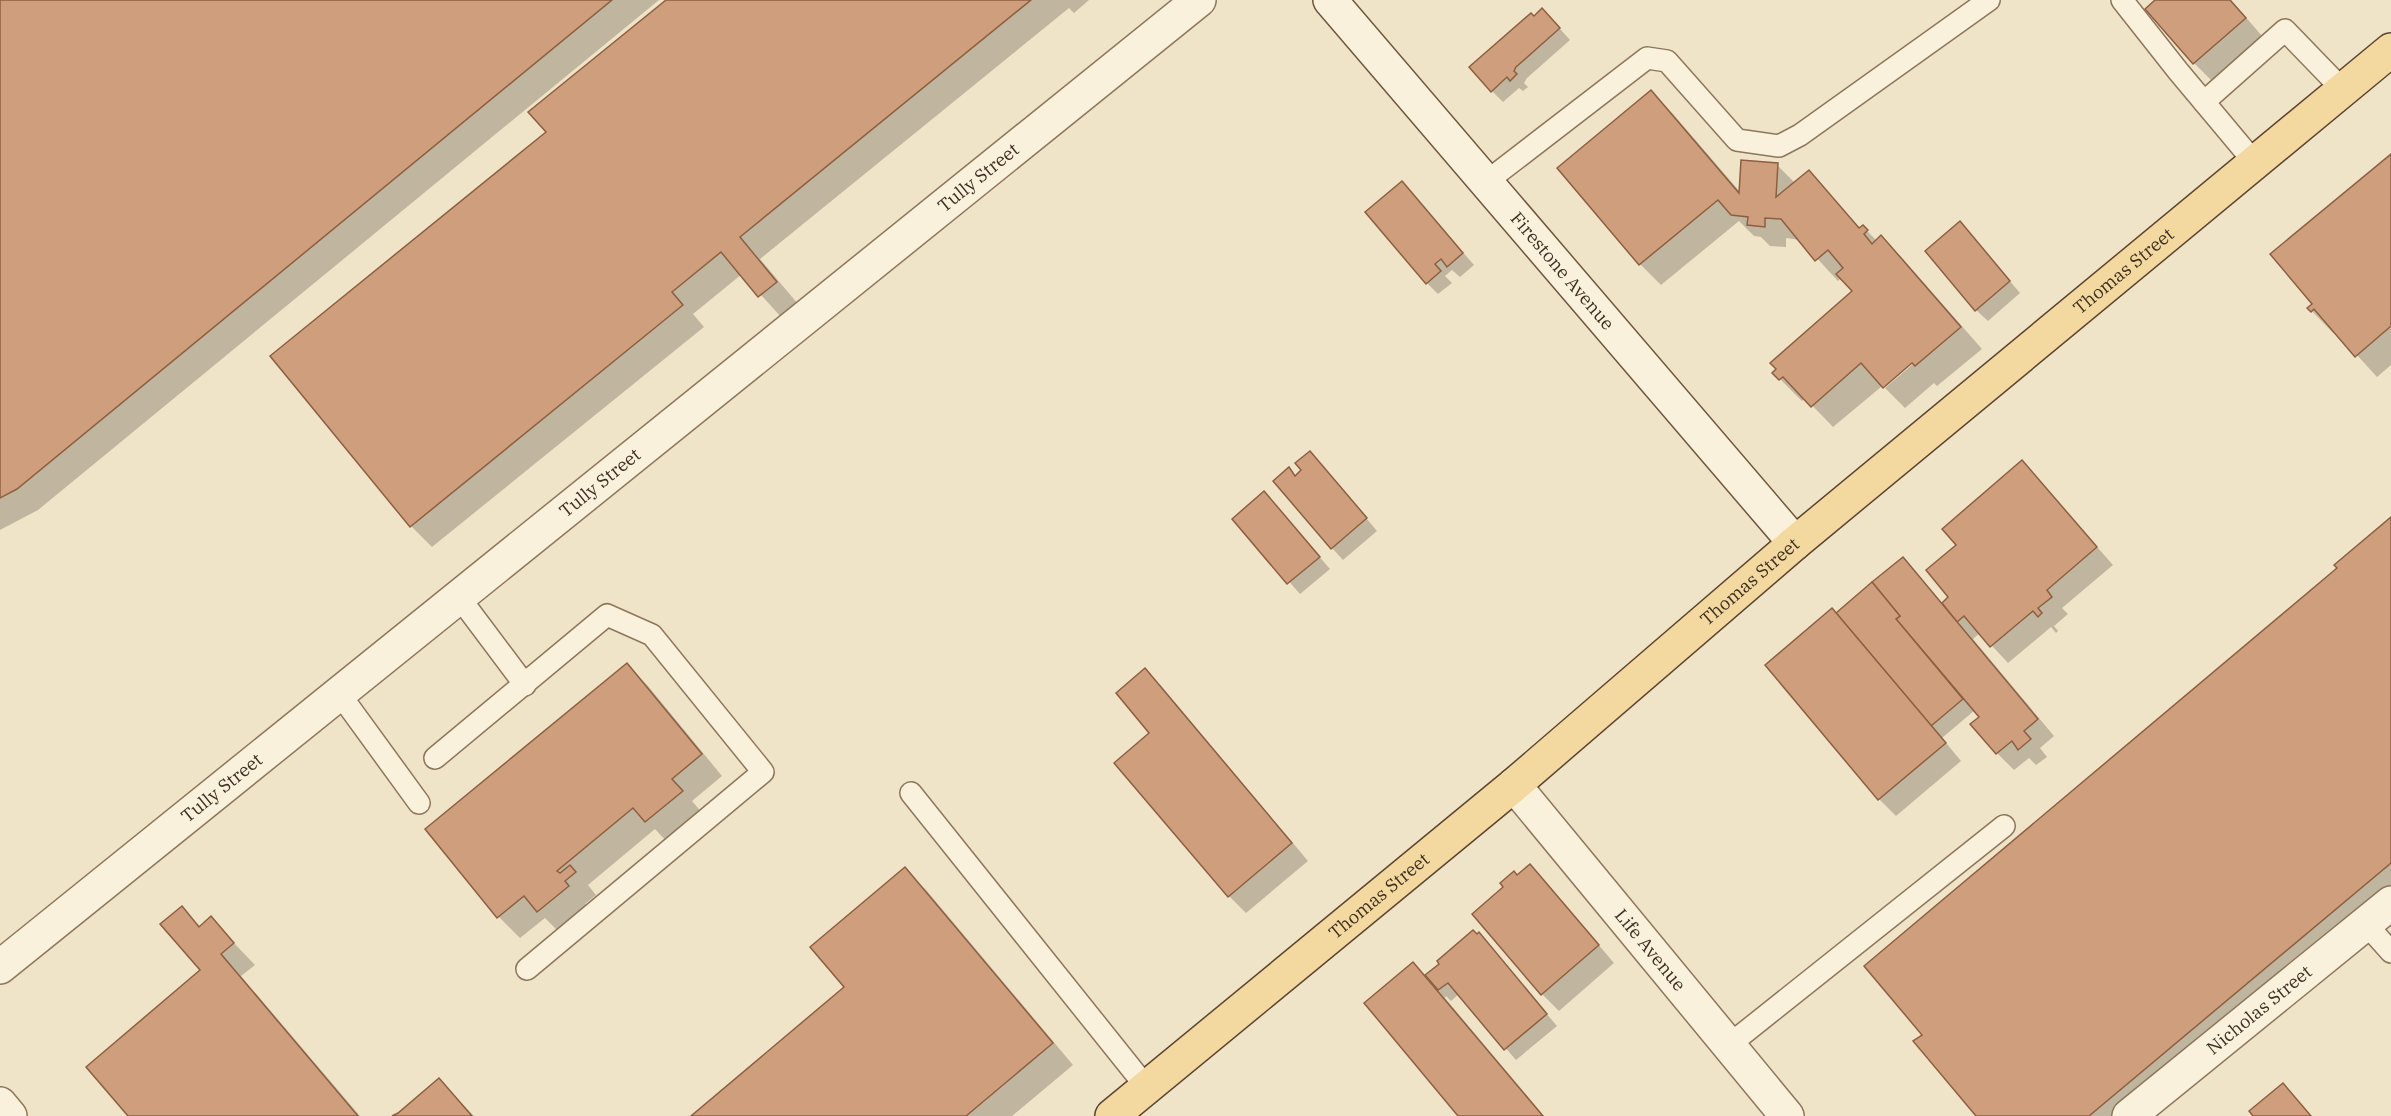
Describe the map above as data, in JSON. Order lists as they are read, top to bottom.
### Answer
{
  "streets": {
    "main road": ["Thomas Street"],
    "street": [
      "Tully Street",
      "Firestone Avenue",
      "Life Avenue",
      "Nicholas Street"
    ]
  },
  "crossings": [
    ["Firestone Avenue", "Thomas Street"],
    ["Thomas Street", "Life Avenue"]
  ]
}
